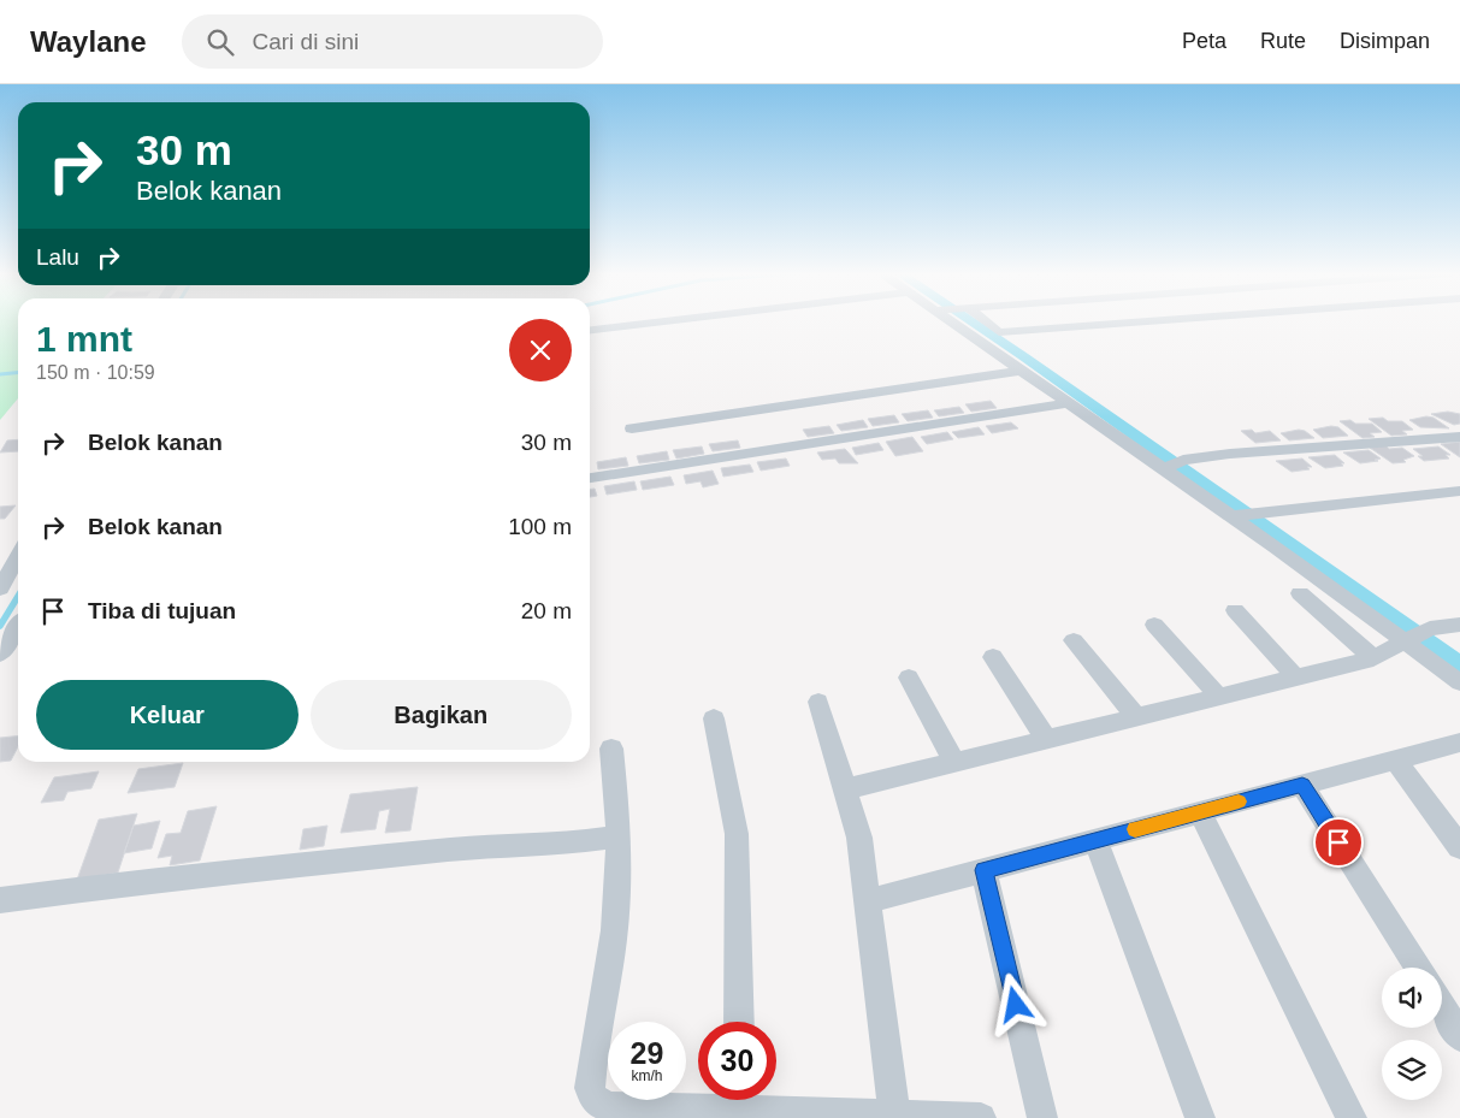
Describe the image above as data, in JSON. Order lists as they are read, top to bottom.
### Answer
{
  "page": {
    "header": "Waylane",
    "search": "Cari di sini",
    "nav": ["Peta", "Rute", "Disimpan"],
    "turn": ["30 m", "Belok kanan"],
    "then": "Lalu",
    "heading": ["1 mnt", "150 m · 10:59"],
    "list": [
      {
        "name": "Belok kanan",
        "value": "30 m"
      },
      {
        "name": "Belok kanan",
        "value": "100 m"
      },
      {
        "name": "Tiba di tujuan",
        "value": "20 m"
      }
    ],
    "buttons": ["Keluar", "Bagikan"],
    "speed": "29 km/h",
    "limit": "30"
  }
}
